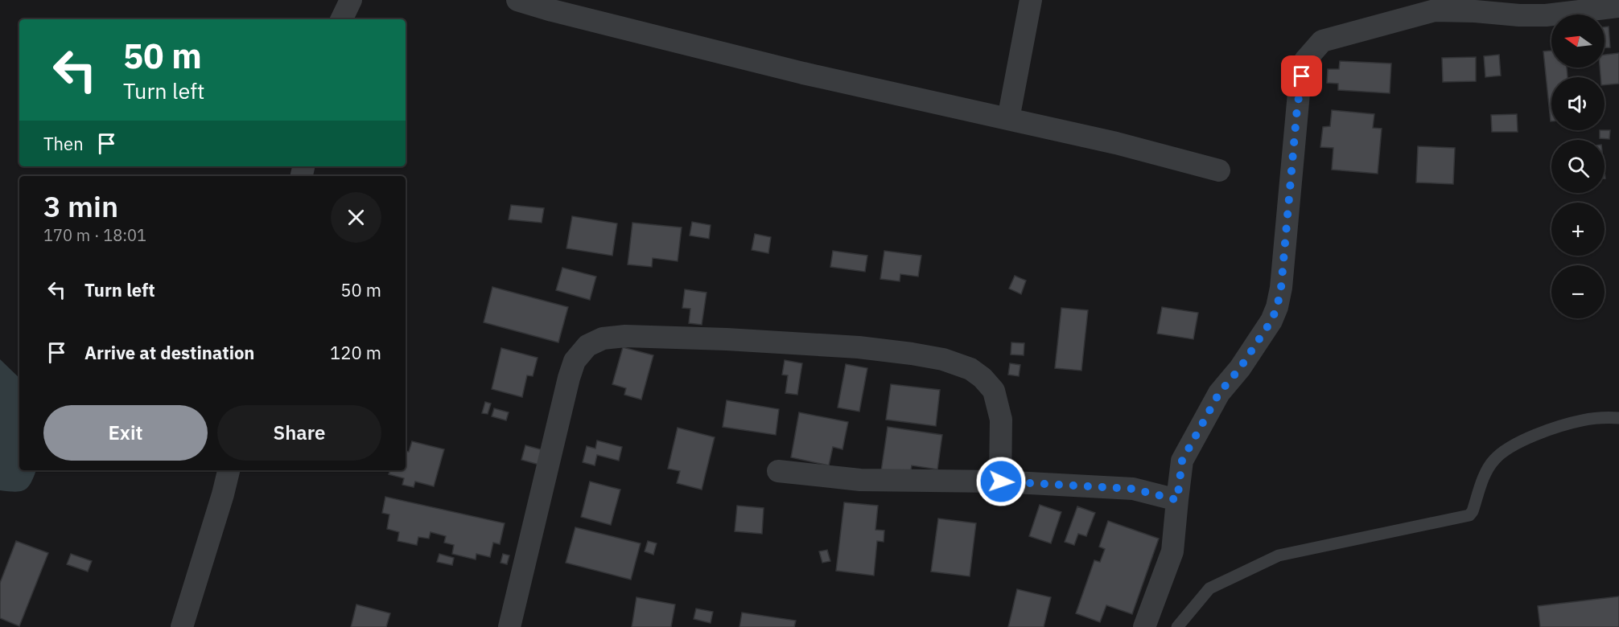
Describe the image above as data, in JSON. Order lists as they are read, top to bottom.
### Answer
{
  "north": "left",
  "page": {
    "map_buttons": ["+", "−"],
    "turn": ["50 m", "Turn left"],
    "then": "Then",
    "heading": ["3 min", "170 m · 18:01"],
    "list": [
      {
        "name": "Turn left",
        "value": "50 m"
      },
      {
        "name": "Arrive at destination",
        "value": "120 m"
      }
    ],
    "buttons": ["Exit", "Share"]
  }
}
